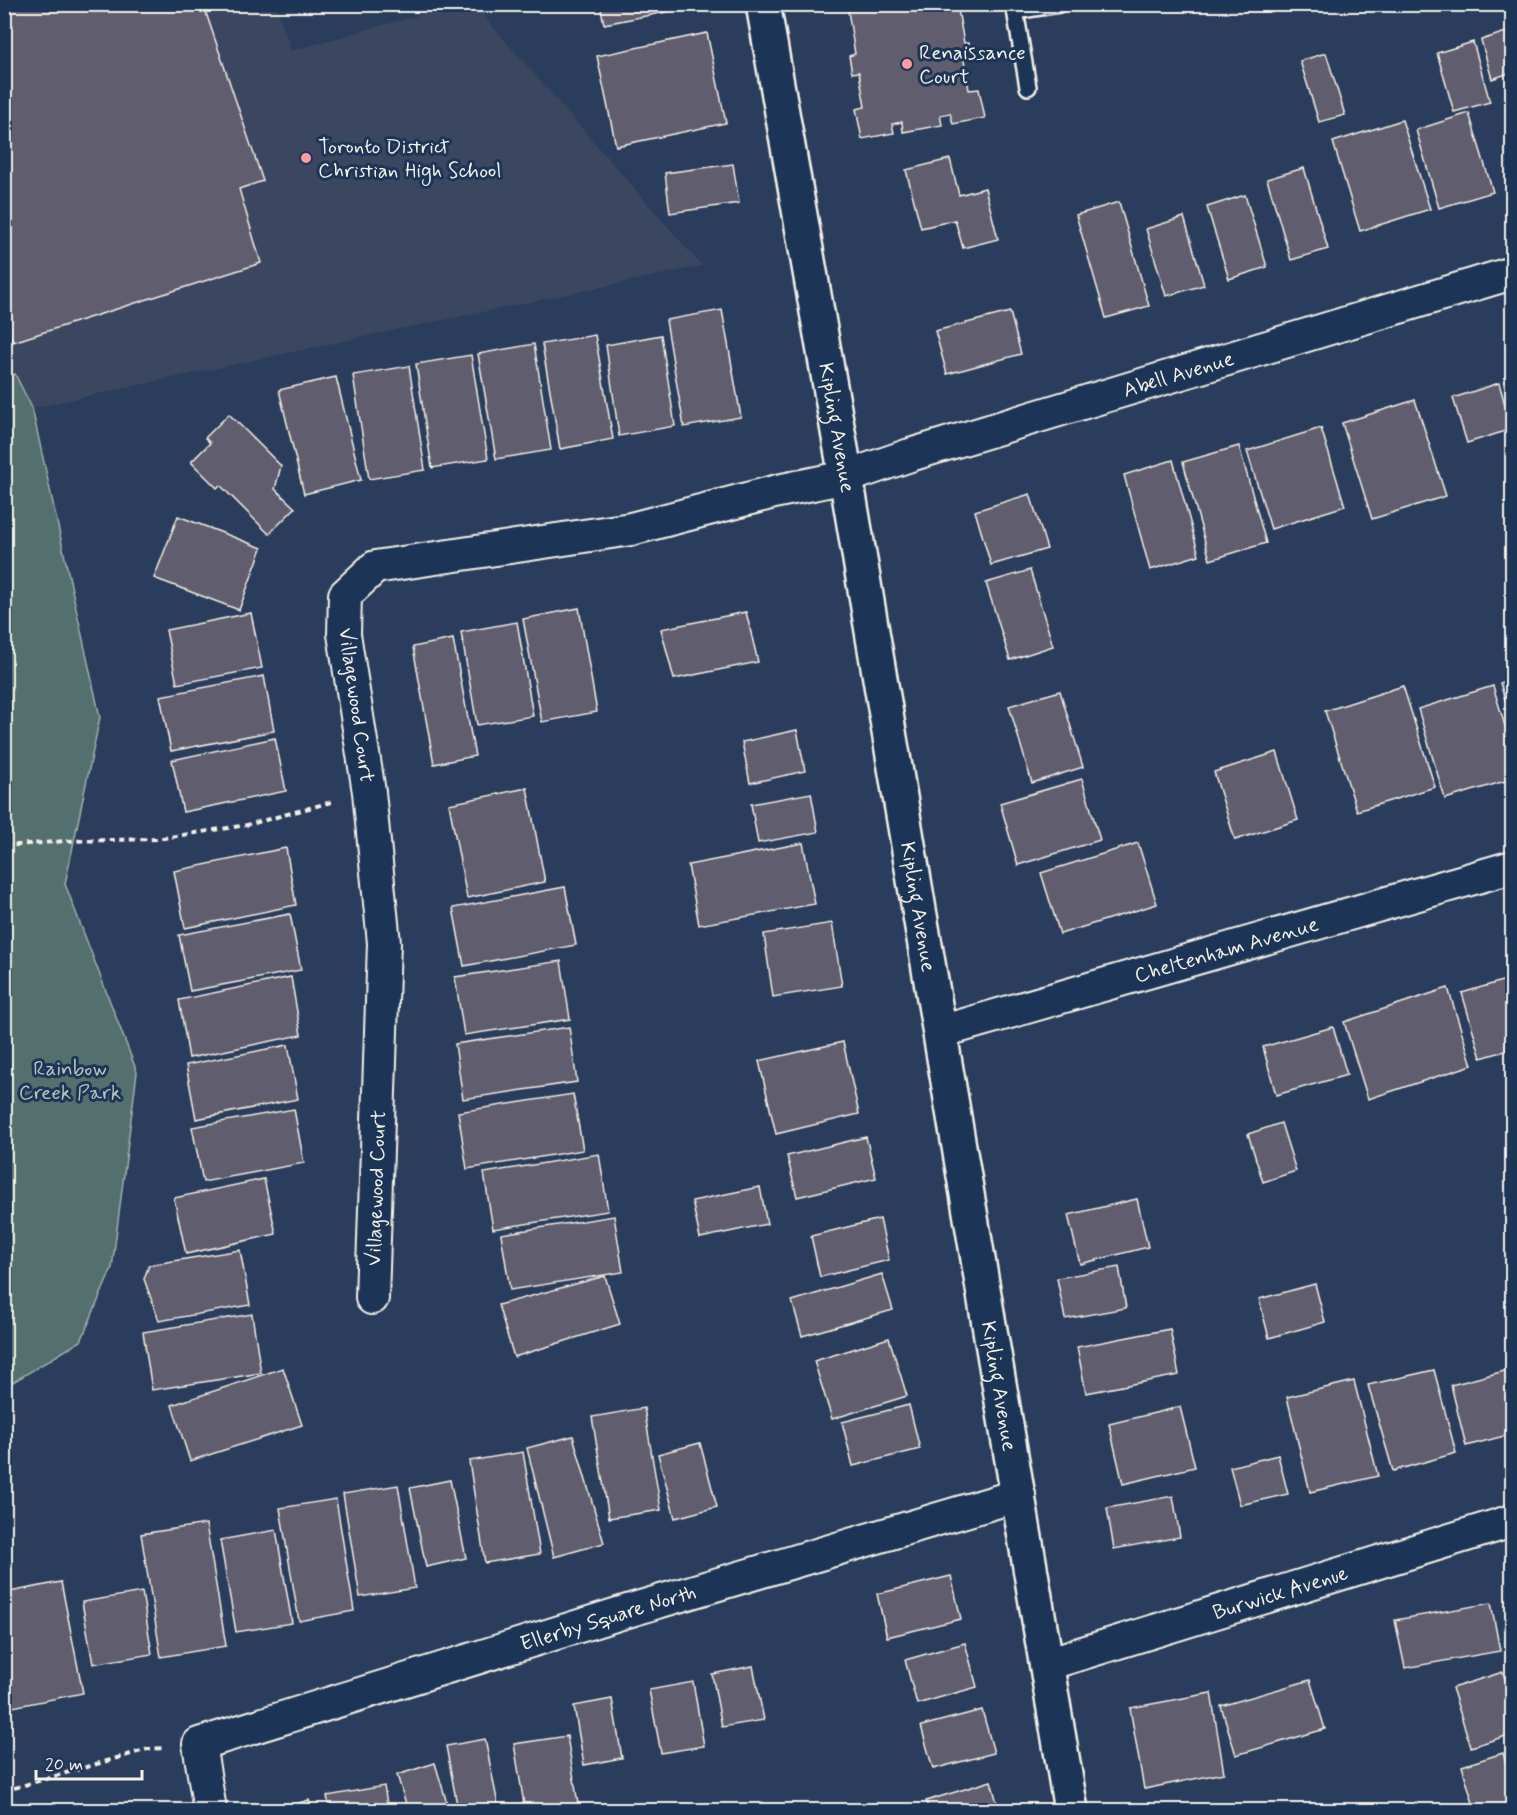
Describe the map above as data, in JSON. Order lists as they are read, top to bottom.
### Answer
{
  "streets": {
    "street": [
      "Abell Avenue",
      "Kipling Avenue",
      "Villagewood Court",
      "Cheltenham Avenue",
      "Burwick Avenue",
      "Ellerby Square North"
    ]
  },
  "crossings": [
    ["Abell Avenue", "Kipling Avenue"],
    ["Abell Avenue", "Villagewood Court"],
    ["Kipling Avenue", "Villagewood Court"],
    ["Kipling Avenue", "Cheltenham Avenue"],
    ["Kipling Avenue", "Burwick Avenue"],
    ["Kipling Avenue", "Ellerby Square North"]
  ],
  "parks": ["Rainbow Creek Park"],
  "places": ["Renaissance Court", "Toronto District Christian High School"],
  "scale_bar": "20 m"
}
